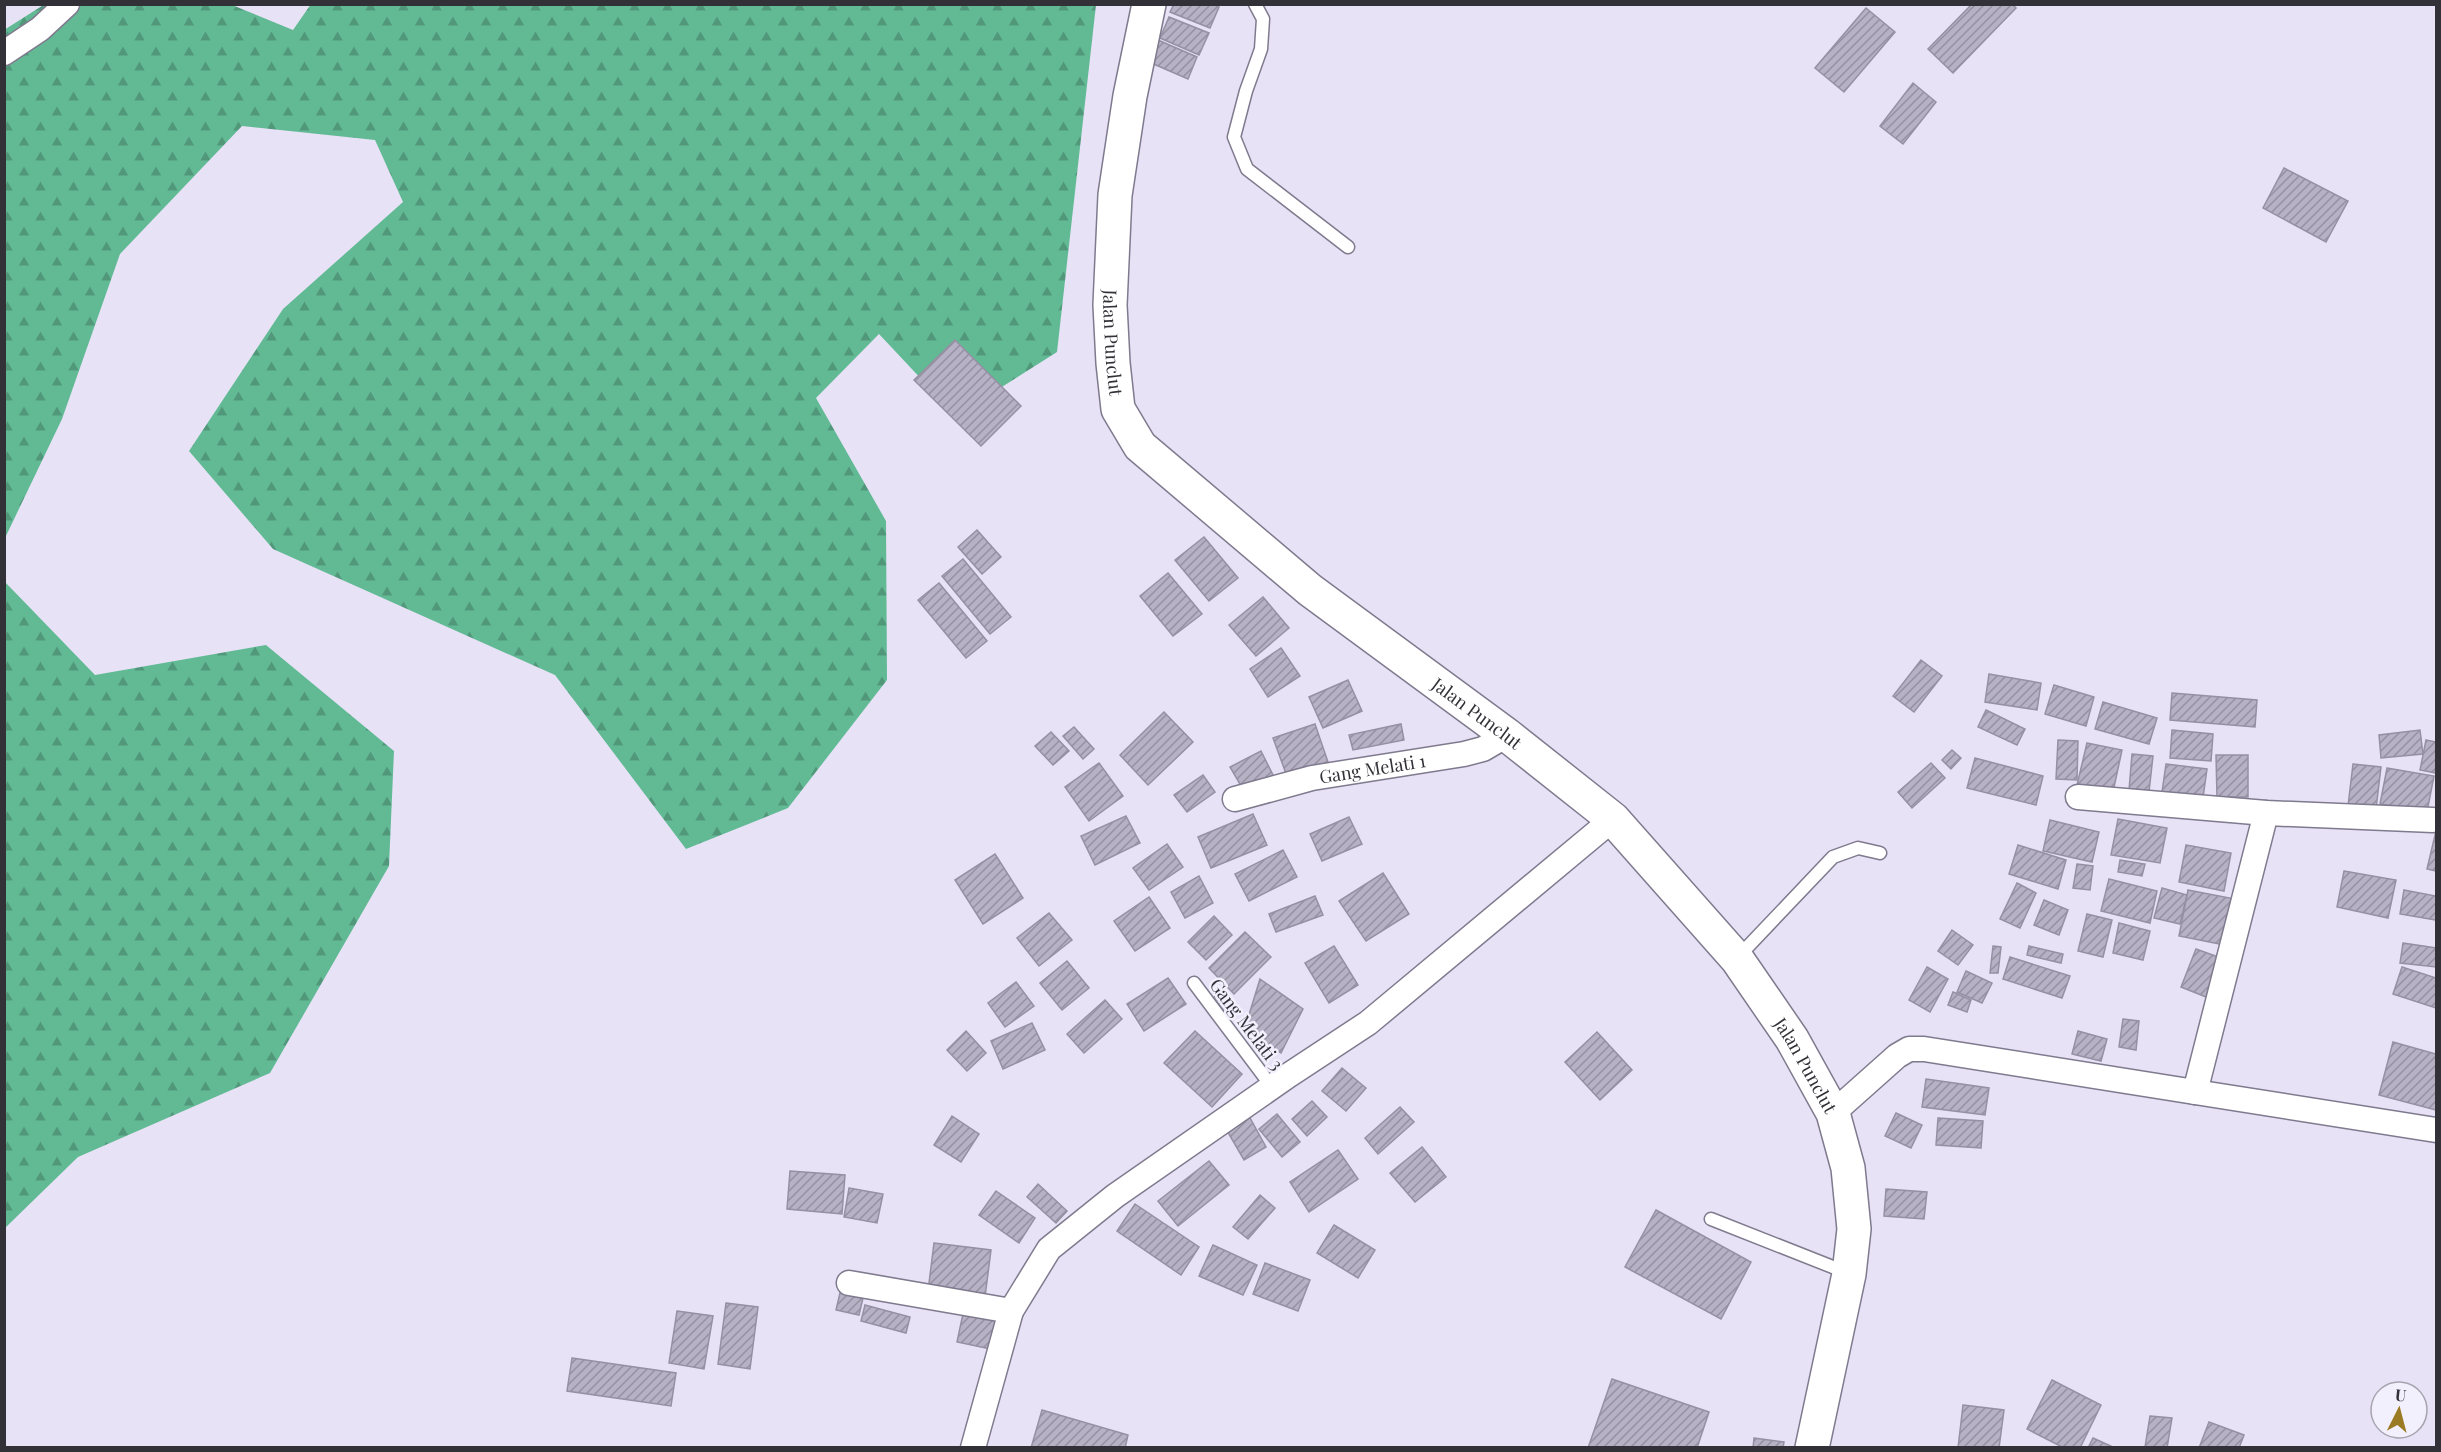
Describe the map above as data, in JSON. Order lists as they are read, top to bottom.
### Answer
{
  "streets": {
    "main road": ["Jalan Punclut"],
    "street": ["Gang Melati 1"],
    "lane": ["Gang Melati 3"]
  },
  "crossings": [
    ["Jalan Punclut", "Gang Melati 1"]
  ],
  "north": "top"
}
